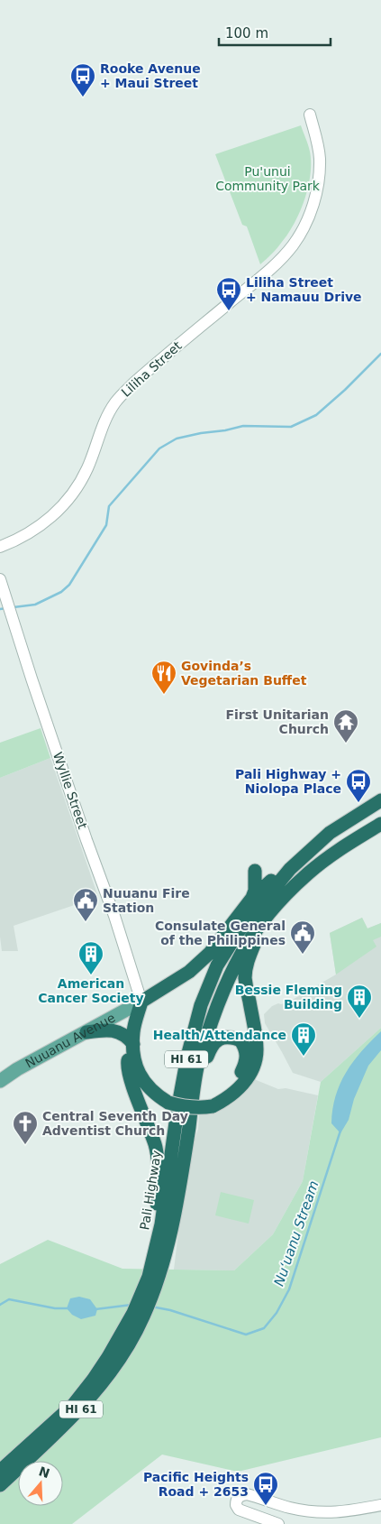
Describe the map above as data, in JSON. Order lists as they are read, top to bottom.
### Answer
{
  "streets": {
    "highway": ["HI 61", "Pali Highway"],
    "main road": ["Nuuanu Avenue"],
    "street": ["Liliha Street", "Wyllie Street"]
  },
  "crossings": [
    ["Wyllie Street", "Nuuanu Avenue"]
  ],
  "water": ["Nuʻuanu Stream"],
  "parks": ["Pu'unui Community Park"],
  "places": {
    "bus stop": [
      "Rooke Avenue + Maui Street",
      "Liliha Street + Namauu Drive",
      "Pali Highway + Niolopa Place",
      "Pacific Heights Road + 2653"
    ],
    "restaurant": ["Govinda’s Vegetarian Buffet"],
    "temple": ["First Unitarian Church"],
    "public building": ["Nuuanu Fire Station", "Consulate General of the Philippines"],
    "building": ["American Cancer Society", "Bessie Fleming Building", "Health/Attendance"],
    "church": ["Central Seventh Day Adventist Church"]
  },
  "scale_bar": "100 m",
  "north": "top"
}
